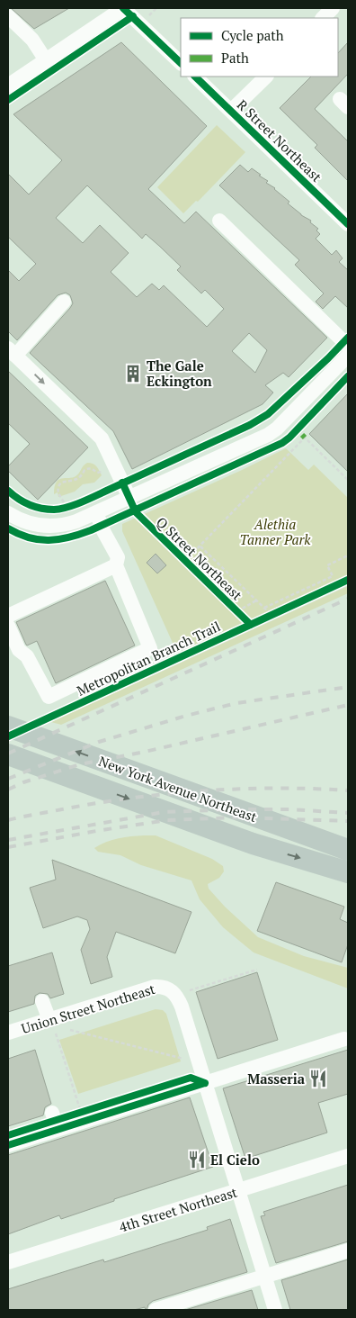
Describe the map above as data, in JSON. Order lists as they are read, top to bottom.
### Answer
{
  "streets": {
    "highway": ["New York Avenue Northeast"],
    "street": ["R Street Northeast", "Union Street Northeast", "4th Street Northeast"],
    "cycle path": ["Q Street Northeast", "Metropolitan Branch Trail"]
  },
  "parks": ["Alethia Tanner Park"],
  "places": {
    "building": ["The Gale Eckington"],
    "restaurant": ["Masseria", "El Cielo"]
  },
  "legend": ["Cycle path", "Path"]
}
